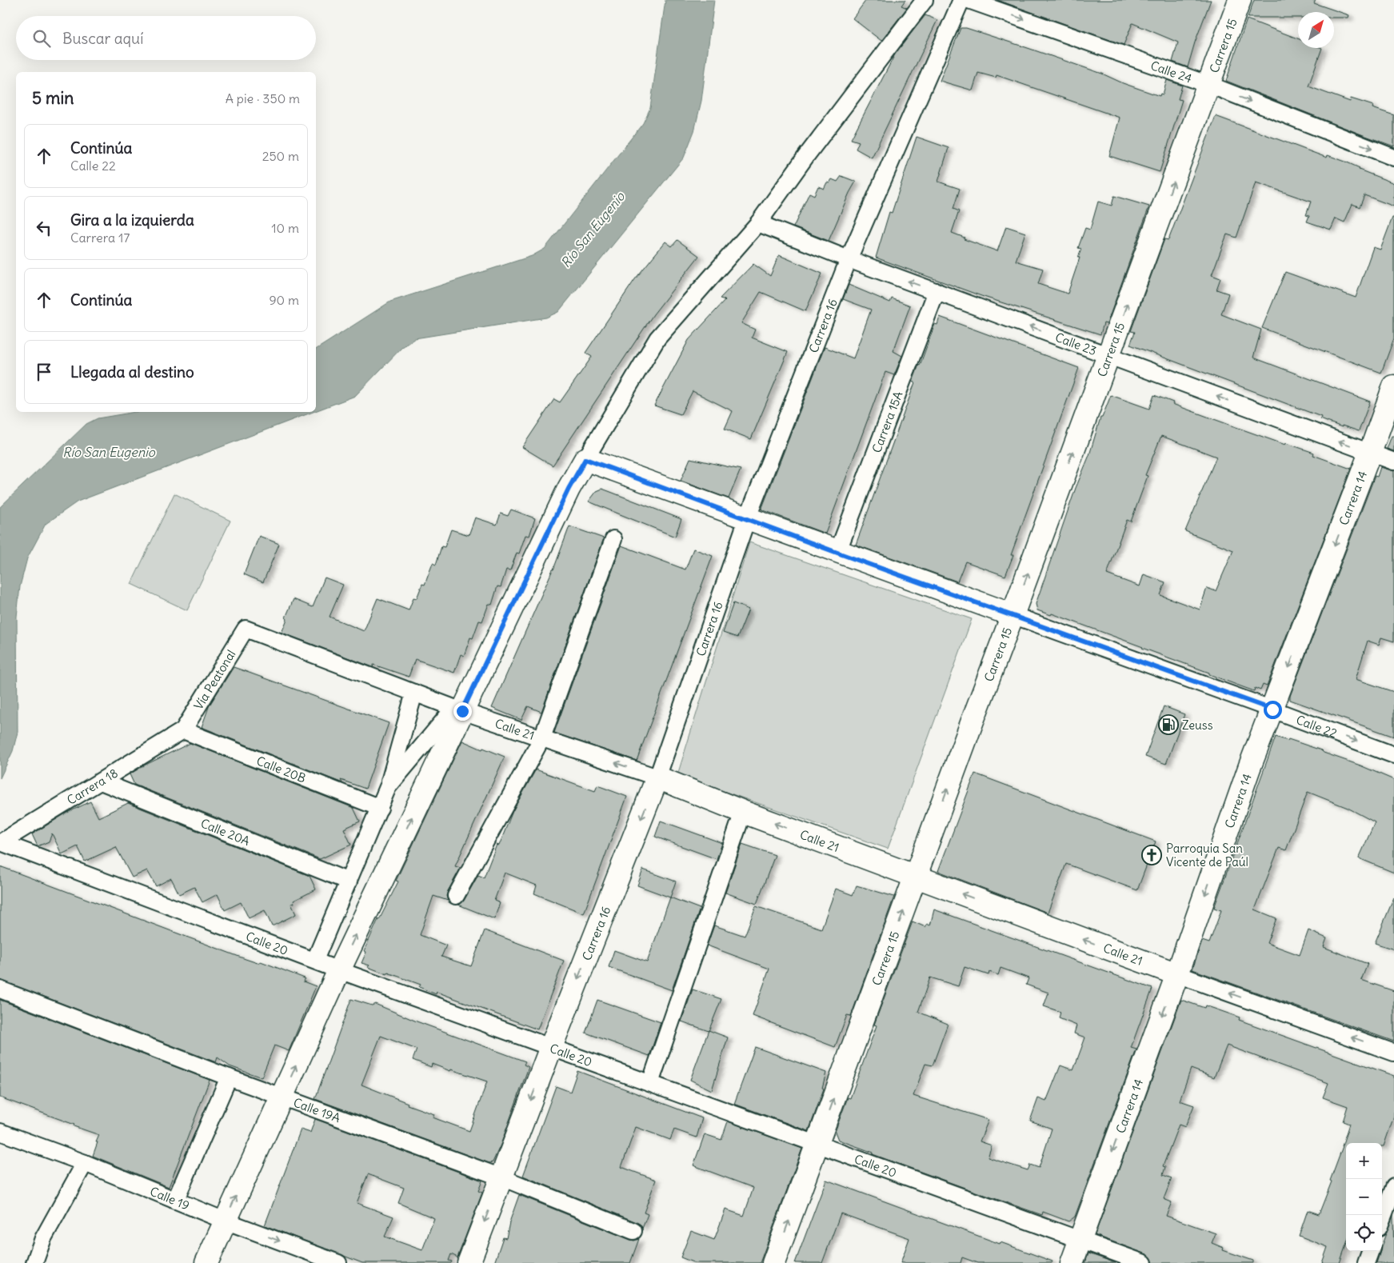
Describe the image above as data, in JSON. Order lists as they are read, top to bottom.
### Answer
{
  "streets": {
    "main road": [
      "Carrera 15",
      "Carrera 16",
      "Carrera 14",
      "Calle 22",
      "Calle 21"
    ],
    "street": [
      "Calle 24",
      "Calle 23",
      "Carrera 15A",
      "Vía Peatonal",
      "Calle 20B",
      "Carrera 18",
      "Calle 20A",
      "Calle 20",
      "Calle 19A",
      "Calle 19"
    ]
  },
  "crossings": [
    ["Carrera 15", "Calle 24"],
    ["Carrera 15", "Calle 23"],
    ["Carrera 15", "Calle 22"],
    ["Carrera 15", "Calle 21"],
    ["Carrera 15", "Calle 20"],
    ["Carrera 16", "Calle 23"],
    ["Carrera 16", "Calle 22"],
    ["Carrera 16", "Calle 21"],
    ["Carrera 16", "Calle 20"],
    ["Carrera 16", "Calle 19A"],
    ["Calle 23", "Carrera 15A"],
    ["Calle 23", "Carrera 14"],
    ["Carrera 15A", "Calle 22"],
    ["Carrera 14", "Calle 22"],
    ["Carrera 14", "Calle 21"],
    ["Carrera 14", "Calle 20"],
    ["Vía Peatonal", "Calle 21"],
    ["Vía Peatonal", "Calle 20B"],
    ["Vía Peatonal", "Carrera 18"],
    ["Calle 20B", "Carrera 18"],
    ["Carrera 18", "Calle 20A"],
    ["Carrera 18", "Calle 20"]
  ],
  "one_way": [
    "Carrera 15",
    "Calle 24",
    "Calle 23",
    "Carrera 14",
    "Calle 21"
  ],
  "water": ["Río San Eugenio"],
  "places": {
    "fuel station": ["Zeuss"],
    "church": ["Parroquia San Vicente de Paúl"]
  },
  "north": "top right",
  "page": {
    "search": "Buscar aquí",
    "heading": ["5 min", "A pie · 350 m"],
    "list": [
      ["Continúa", "Calle 22", "250 m"],
      ["Gira a la izquierda", "Carrera 17", "10 m"],
      ["Continúa", "90 m"],
      "Llegada al destino"
    ],
    "map_buttons": ["+", "−"]
  }
}
